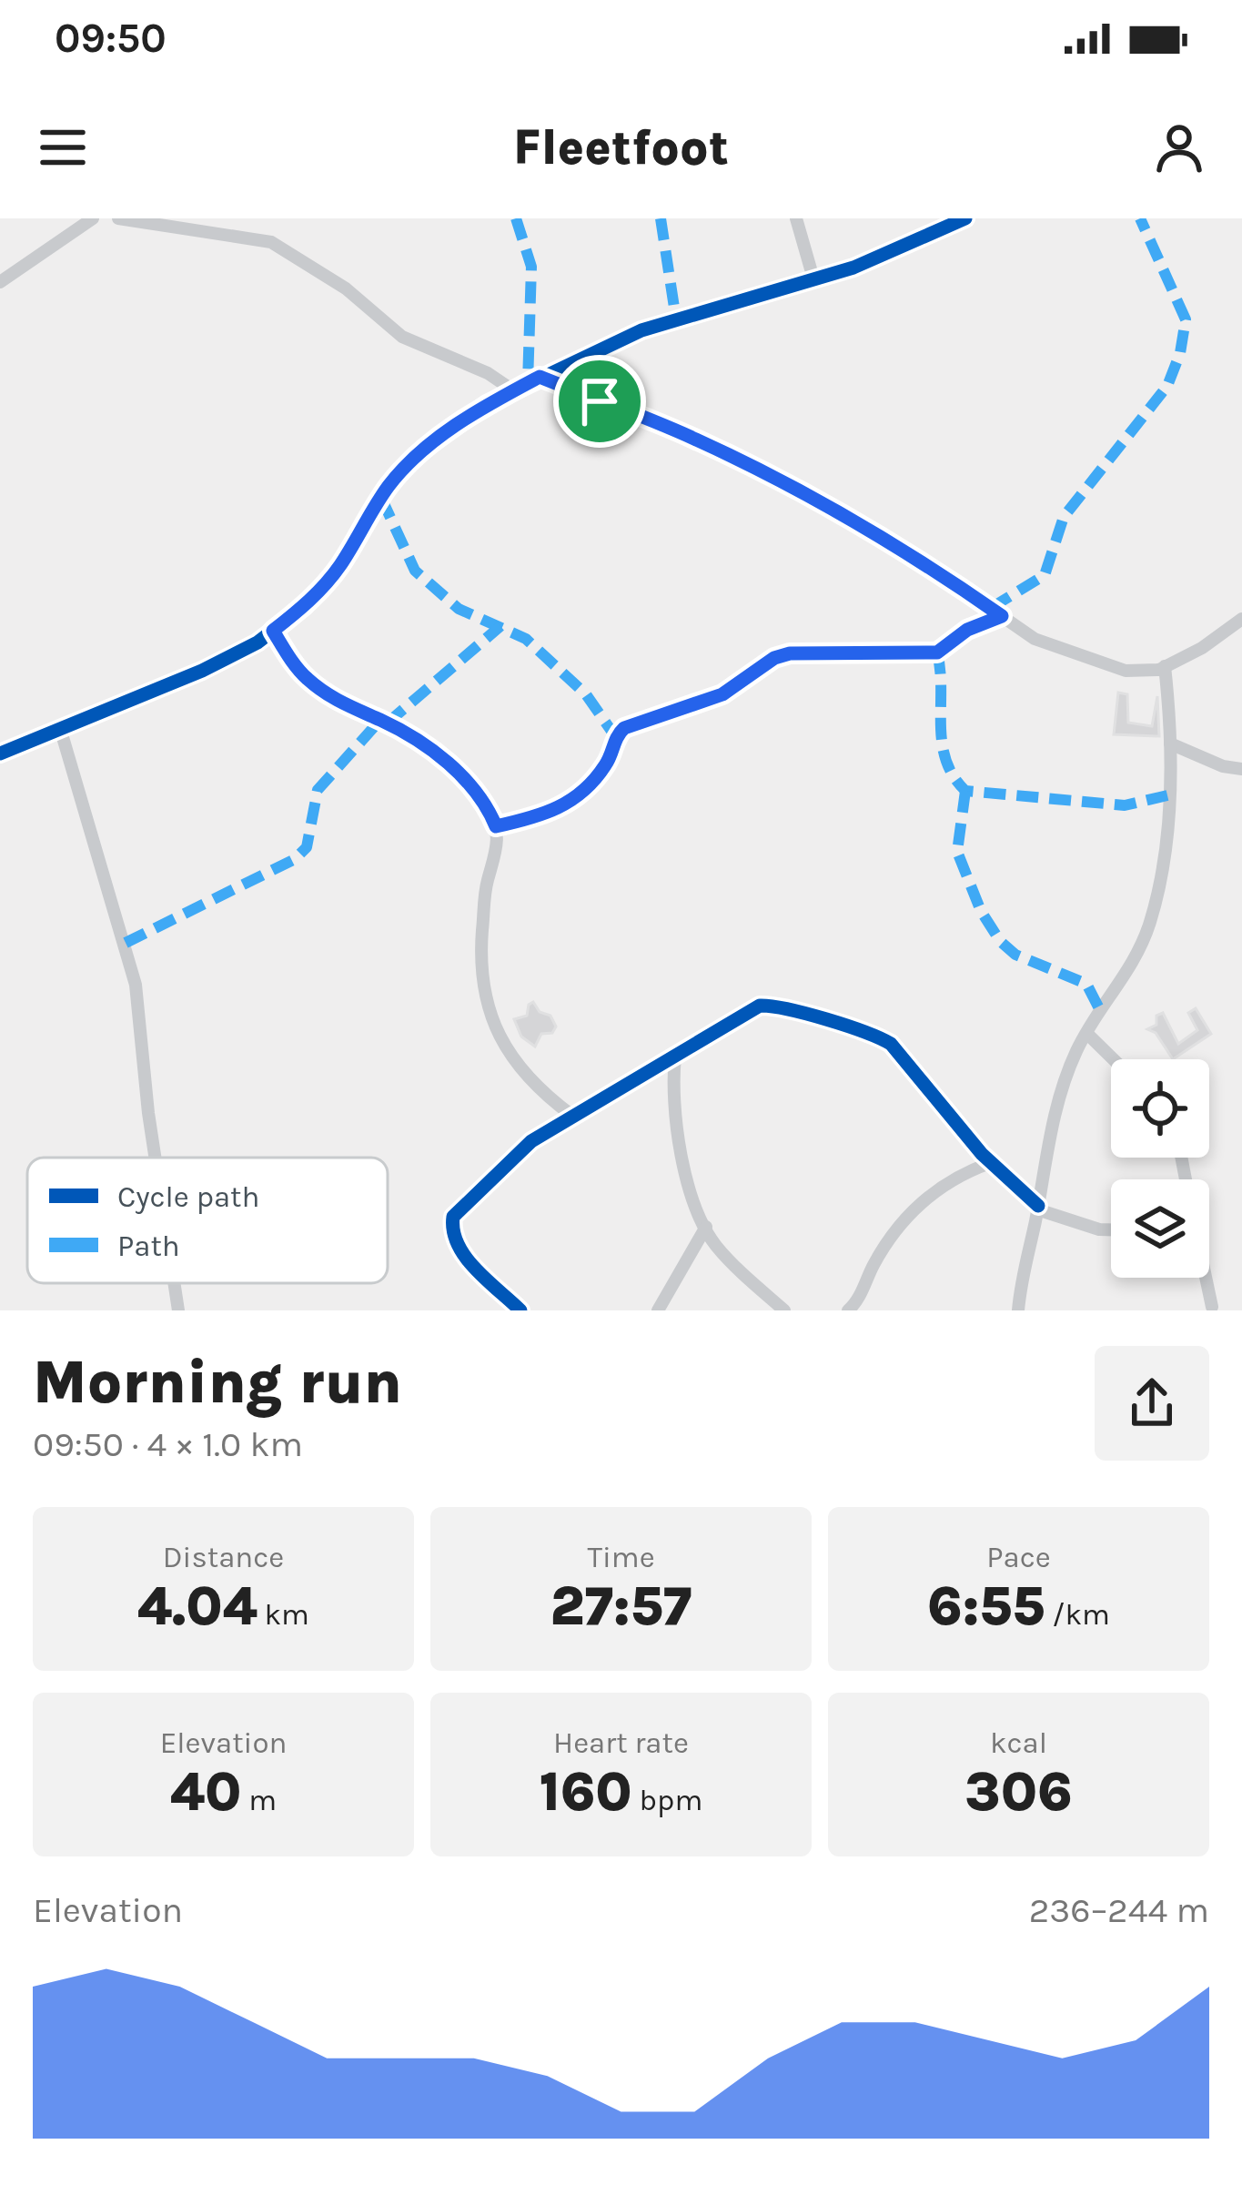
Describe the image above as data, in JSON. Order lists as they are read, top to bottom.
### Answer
{
  "legend": ["Cycle path", "Path"],
  "page": {
    "status": "09:50",
    "header": "Fleetfoot",
    "heading": ["Morning run", "09:50 · 4 × 1.0 km"],
    "stats": [
      ["Distance", "4.04 km"],
      ["Time", "27:57"],
      ["Pace", "6:55 /km"],
      ["Elevation", "40 m"],
      ["Heart rate", "160 bpm"],
      ["kcal", "306"]
    ],
    "chart": ["Elevation", "236–244 m"]
  }
}
